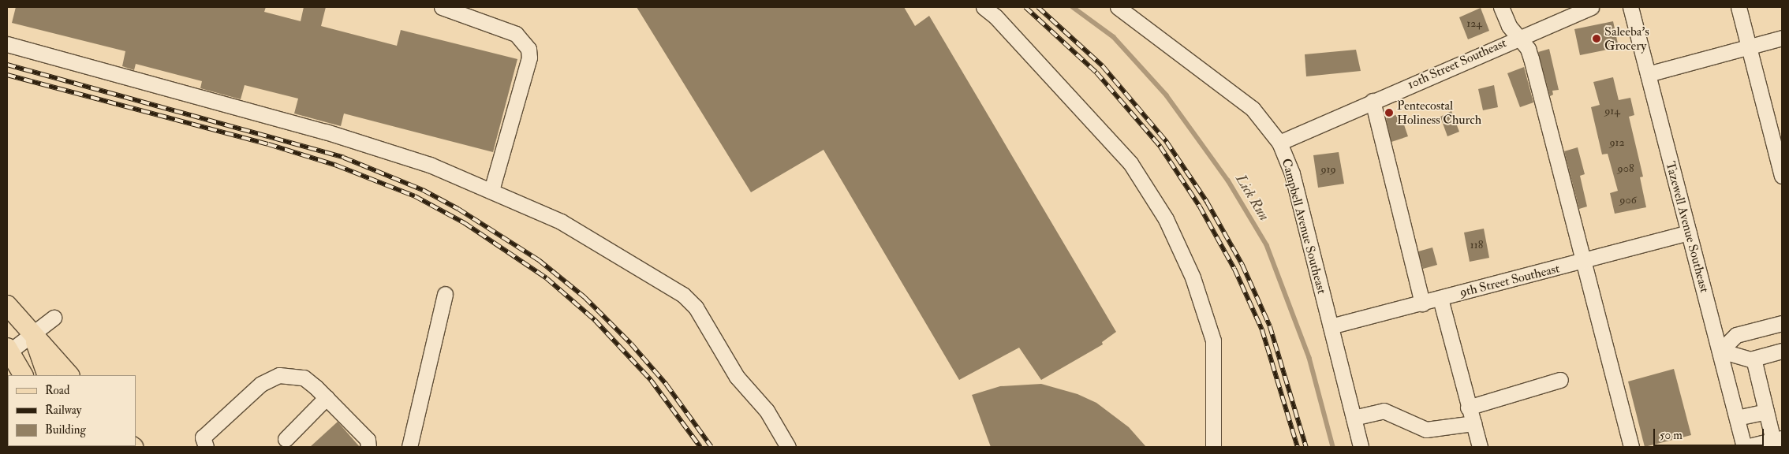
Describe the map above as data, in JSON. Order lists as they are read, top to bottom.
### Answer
{
  "streets": {
    "street": [
      "10th Street Southeast",
      "Campbell Avenue Southeast",
      "Tazewell Avenue Southeast",
      "9th Street Southeast"
    ]
  },
  "crossings": [
    ["10th Street Southeast", "Campbell Avenue Southeast"],
    ["Campbell Avenue Southeast", "9th Street Southeast"],
    ["Tazewell Avenue Southeast", "9th Street Southeast"]
  ],
  "water": ["Lick Run"],
  "places": ["Saleeba's Grocery", "Pentecostal Holiness Church"],
  "house_numbers": [
    "124",
    "914",
    "912",
    "908",
    "919",
    "906",
    "118"
  ],
  "legend": ["Road", "Railway", "Building"],
  "scale_bar": "50 m"
}
